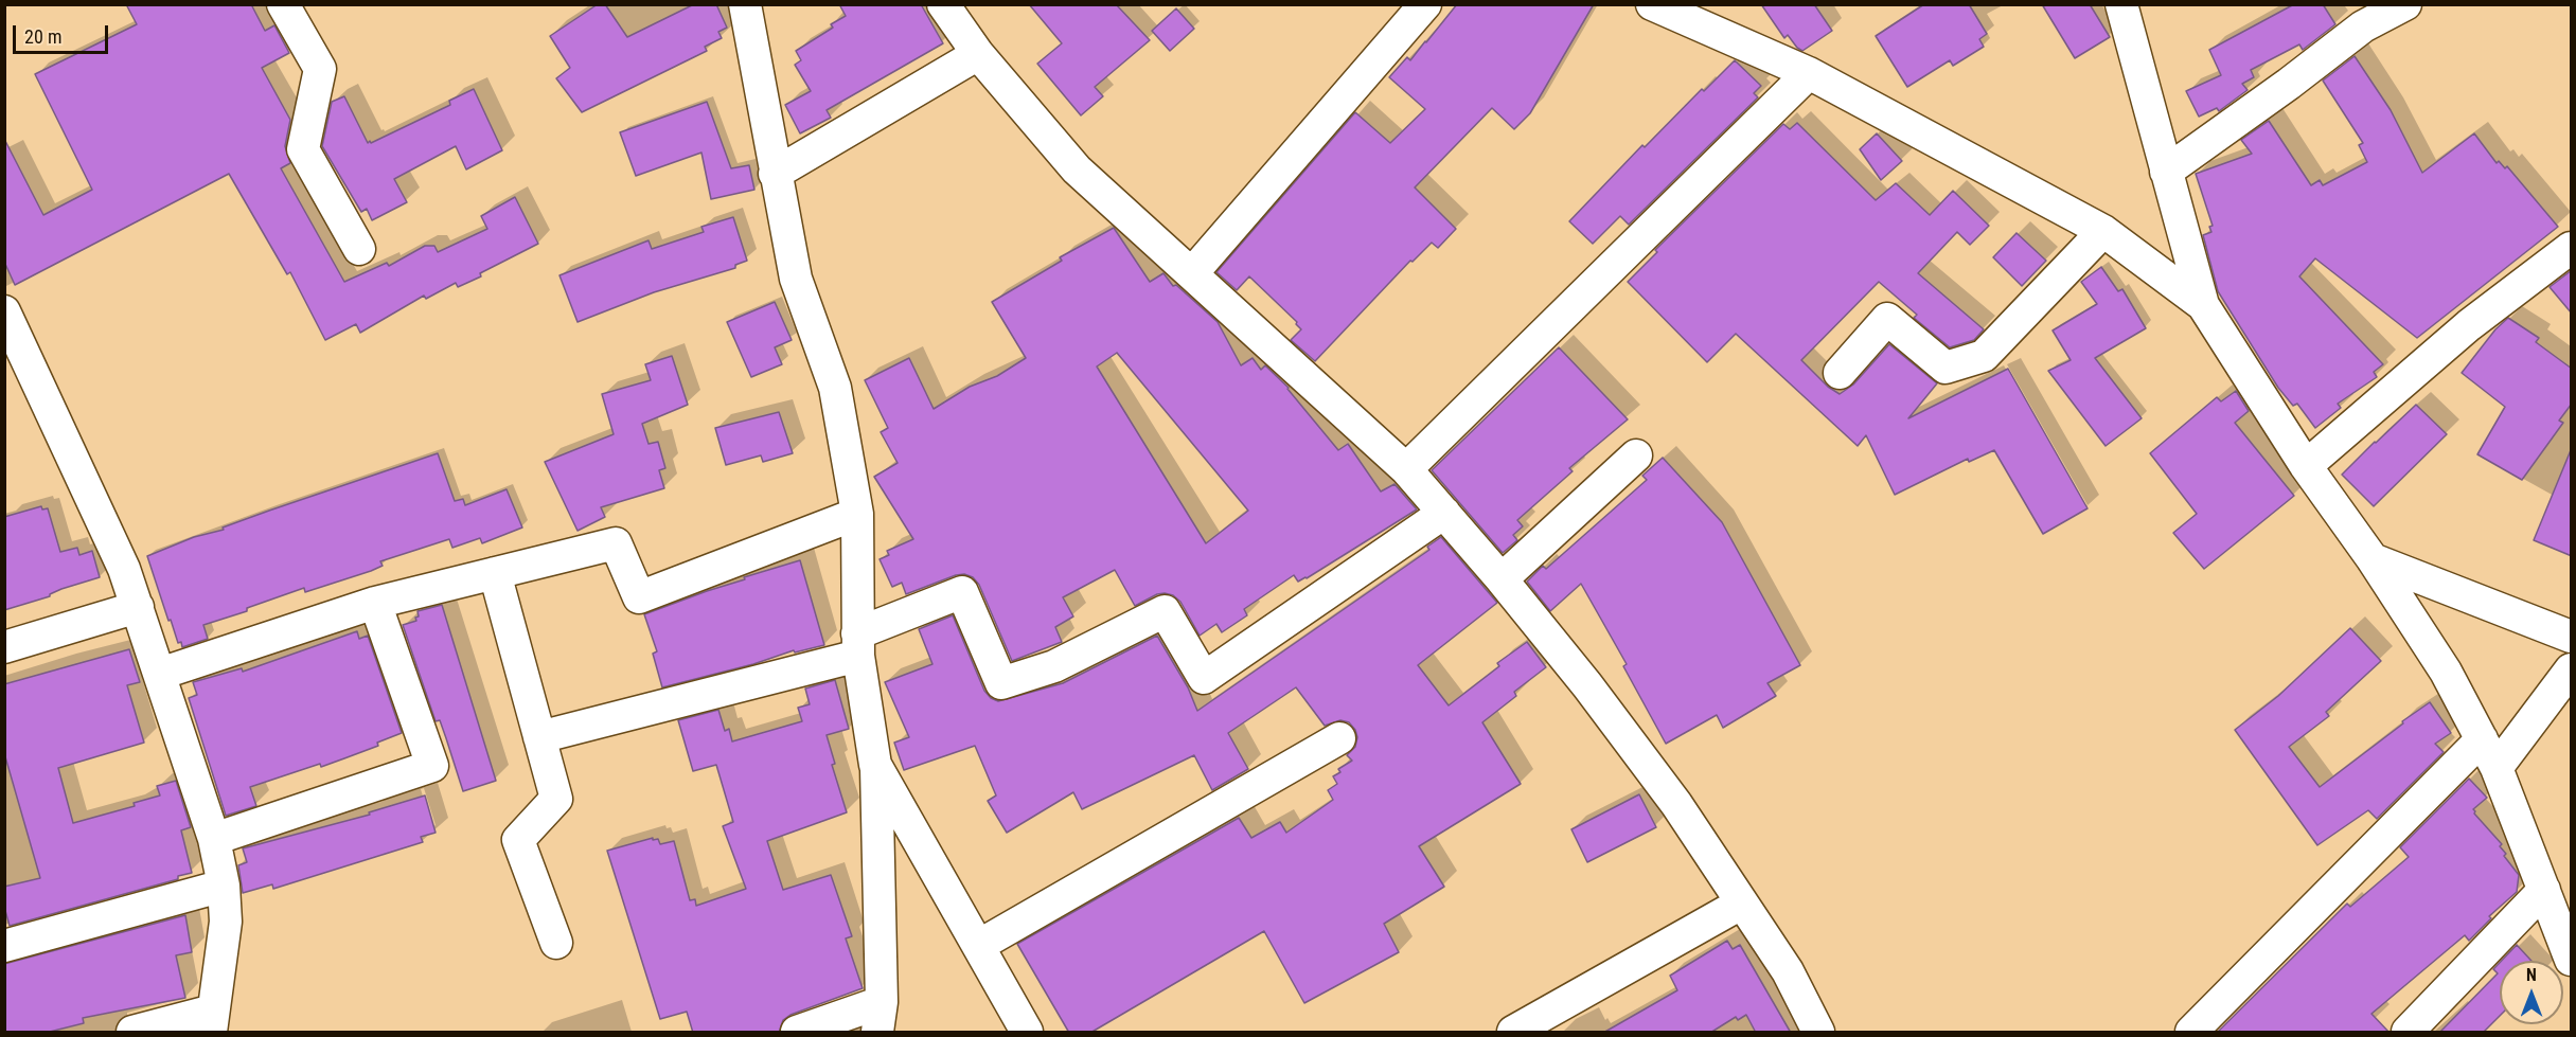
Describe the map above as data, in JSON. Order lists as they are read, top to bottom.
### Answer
{
  "scale_bar": "20 m",
  "north": "top"
}
